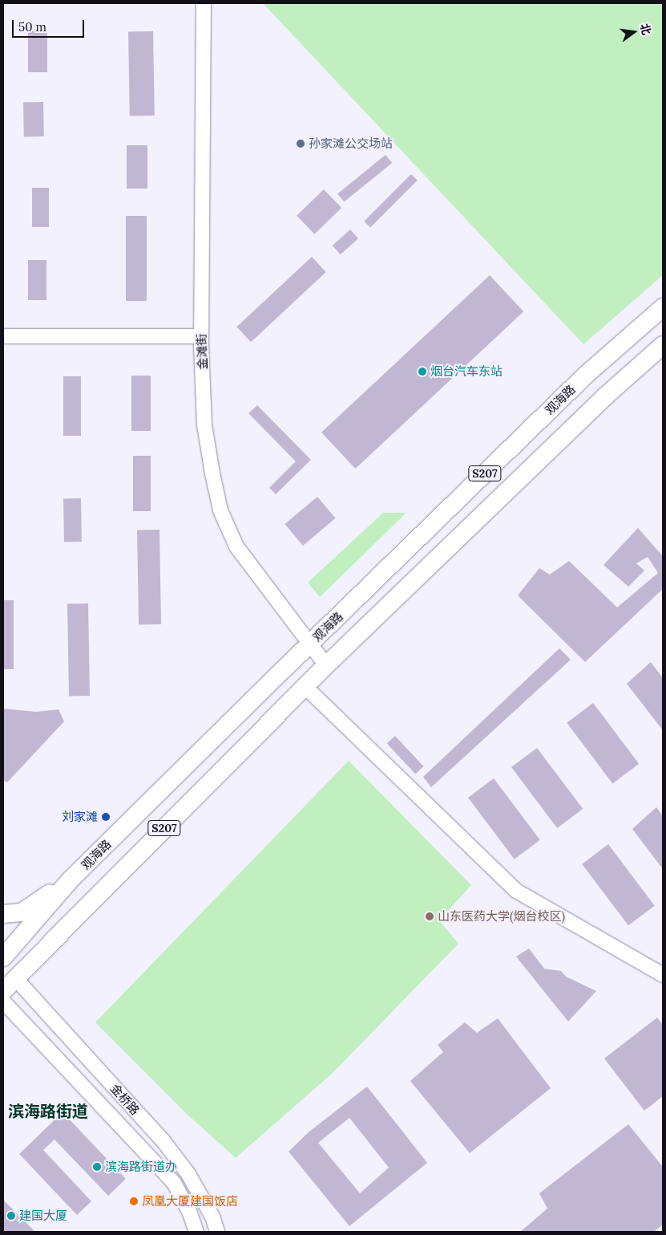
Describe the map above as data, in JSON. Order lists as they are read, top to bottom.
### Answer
{
  "streets": {
    "main road": ["观海路", "S207"],
    "street": ["金滩街", "金桥路"]
  },
  "crossings": [
    ["金滩街", "观海路"],
    ["金滩街", "S207"],
    ["S207", "金桥路"]
  ],
  "districts": ["滨海路街道"],
  "places": [
    "孙家滩公交场站",
    "烟台汽车东站",
    "刘家滩",
    "山东医药大学(烟台校区)",
    "滨海路街道办",
    "凤凰大厦建国饭店",
    "建国大厦"
  ],
  "scale_bar": "50 m",
  "north": "right"
}
